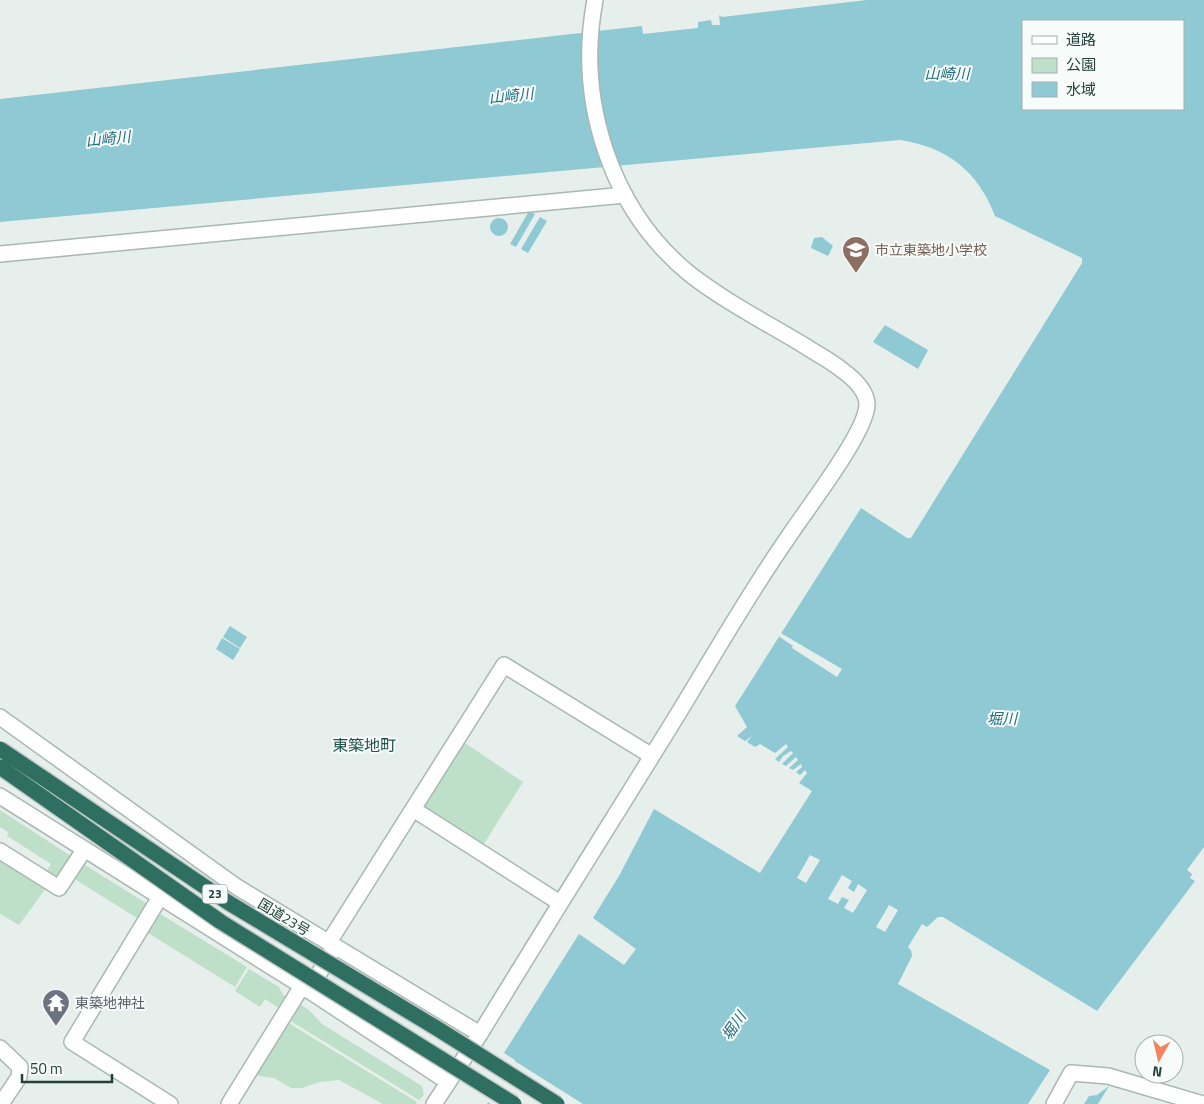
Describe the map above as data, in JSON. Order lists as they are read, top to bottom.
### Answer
{
  "streets": {
    "highway": ["23", "国道23号"]
  },
  "districts": ["東築地町"],
  "water": ["山崎川", "堀川"],
  "places": {
    "school or university": ["市立東築地小学校"],
    "temple": ["東築地神社"]
  },
  "legend": ["道路", "公園", "水域"],
  "scale_bar": "50 m",
  "north": "bottom"
}
